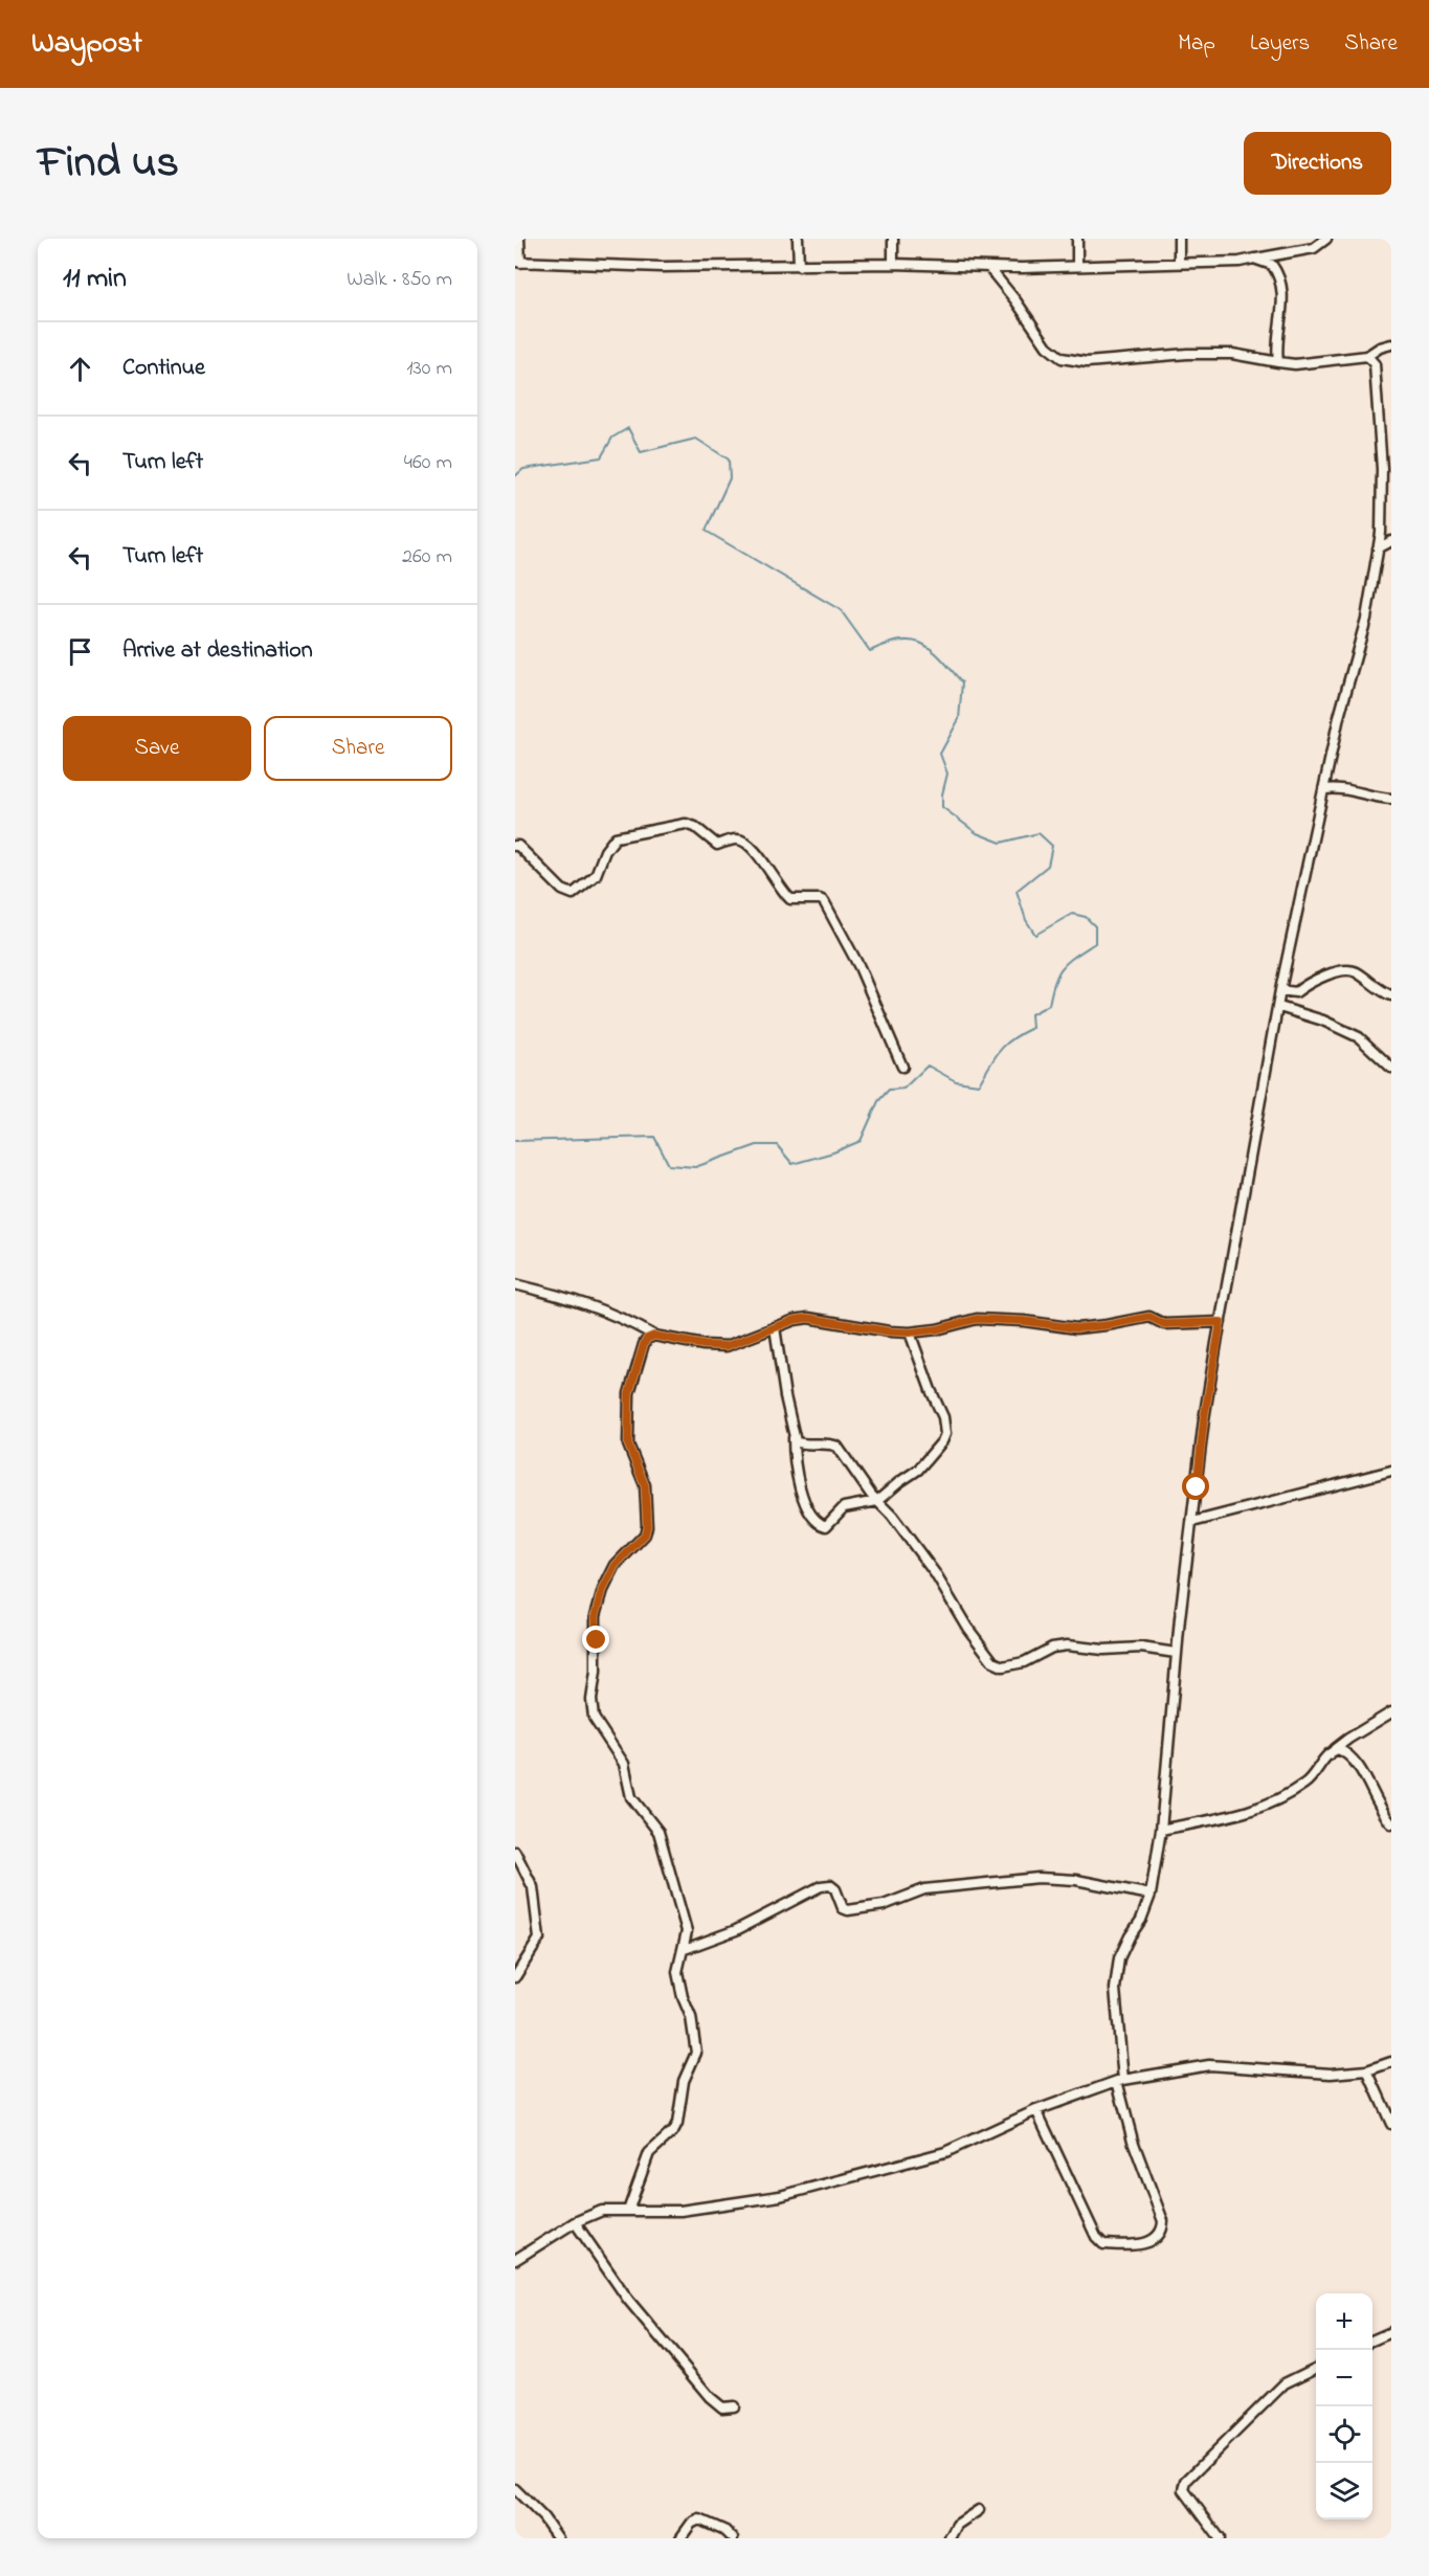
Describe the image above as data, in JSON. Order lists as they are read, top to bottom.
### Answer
{
  "page": {
    "header": "Waypost",
    "nav": ["Map", "Layers", "Share"],
    "title": "Find us",
    "buttons": [
      "Directions",
      ["Save", "Share"]
    ],
    "heading": ["11 min", "Walk · 850 m"],
    "list": [
      ["Continue", "130 m"],
      ["Turn left", "460 m"],
      ["Turn left", "260 m"],
      "Arrive at destination"
    ],
    "map_buttons": ["+", "−"]
  }
}
